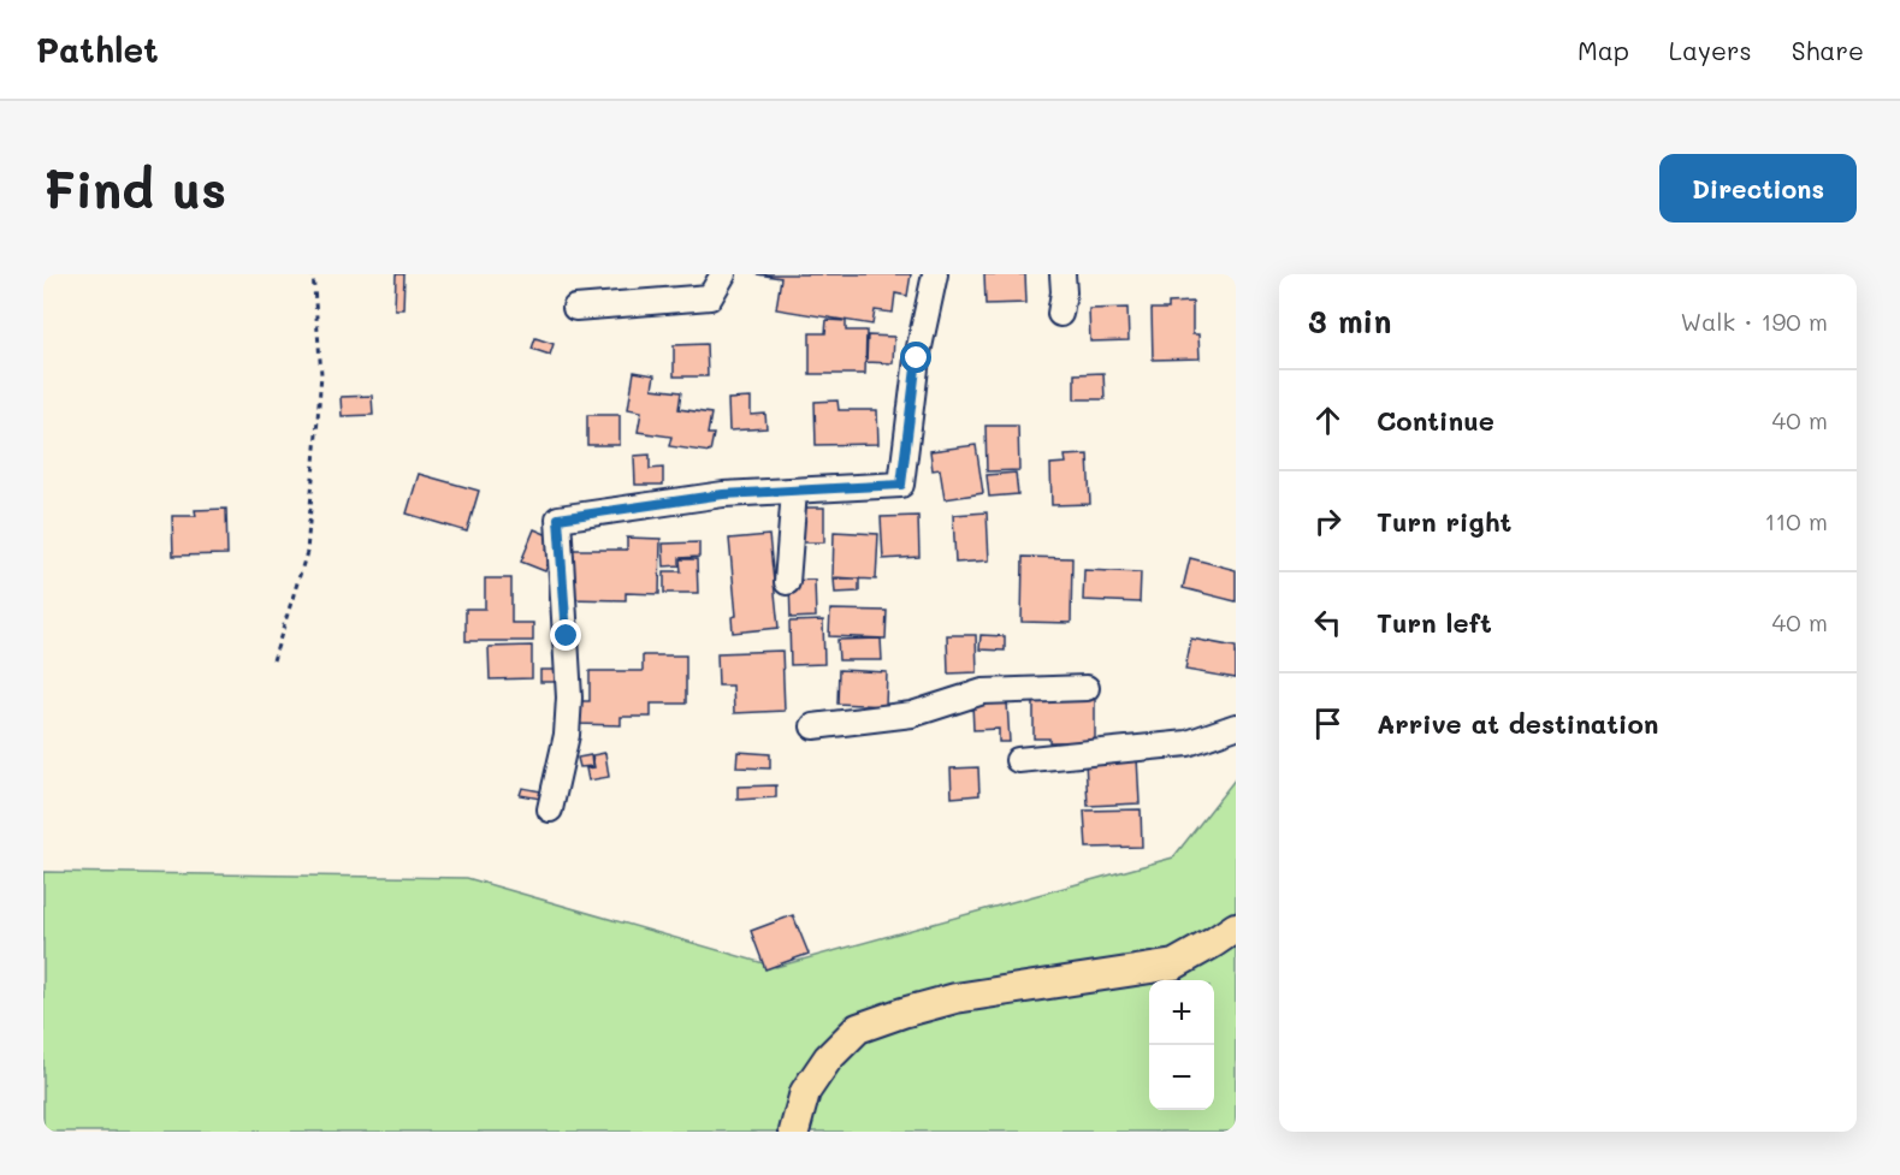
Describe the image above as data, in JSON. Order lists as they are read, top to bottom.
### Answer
{
  "page": {
    "header": "Pathlet",
    "nav": ["Map", "Layers", "Share"],
    "buttons": "Directions",
    "title": "Find us",
    "heading": ["3 min", "Walk · 190 m"],
    "list": [
      ["Continue", "40 m"],
      ["Turn right", "110 m"],
      ["Turn left", "40 m"],
      "Arrive at destination"
    ],
    "map_buttons": ["+", "−"]
  }
}
